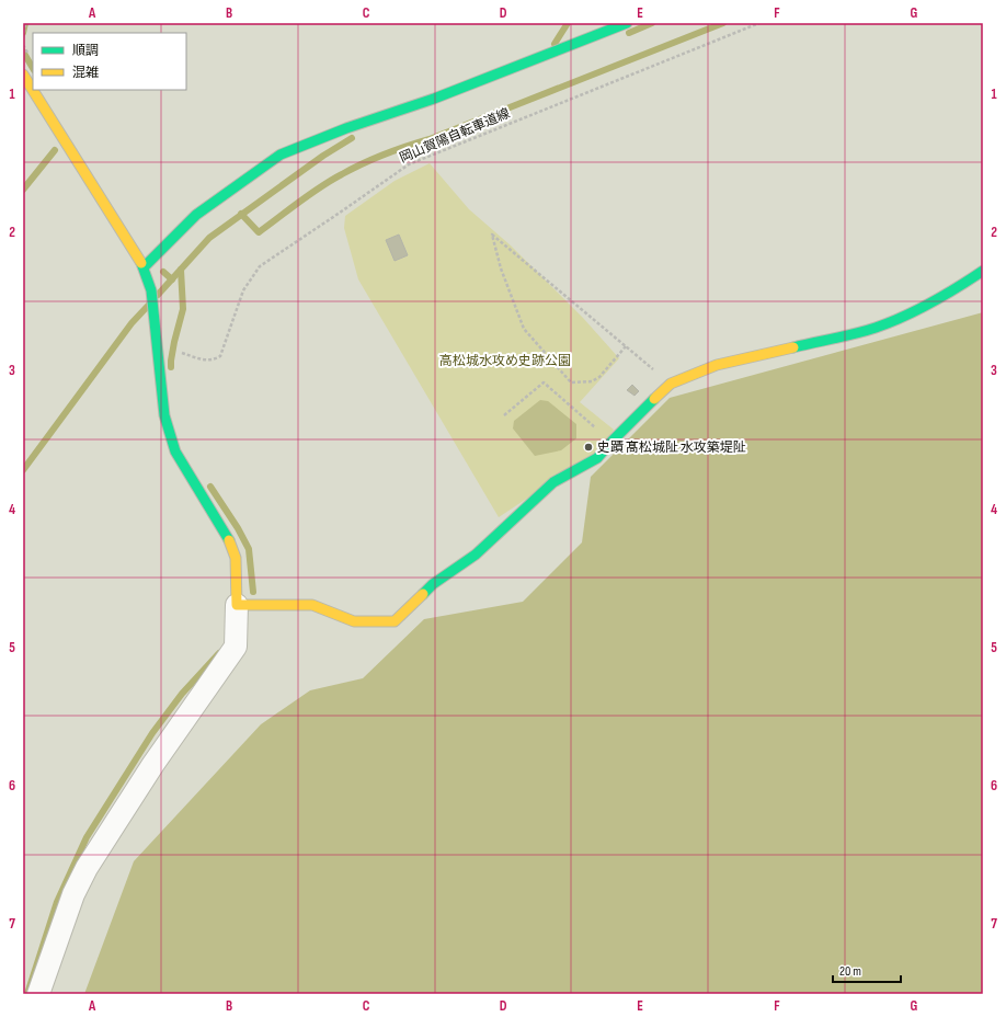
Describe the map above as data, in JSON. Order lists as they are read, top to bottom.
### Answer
{
  "streets": {
    "path": ["岡山賀陽自転車道線"]
  },
  "parks": ["高松城水攻め史跡公園"],
  "places": ["史蹟 髙松城阯 水攻築堤阯"],
  "legend": ["順調", "混雑"],
  "scale_bar": "20 m",
  "grid": {
    "columns": [
      "A",
      "B",
      "C",
      "D",
      "E",
      "F",
      "G"
    ],
    "rows": [
      "1",
      "2",
      "3",
      "4",
      "5",
      "6",
      "7"
    ]
  }
}
